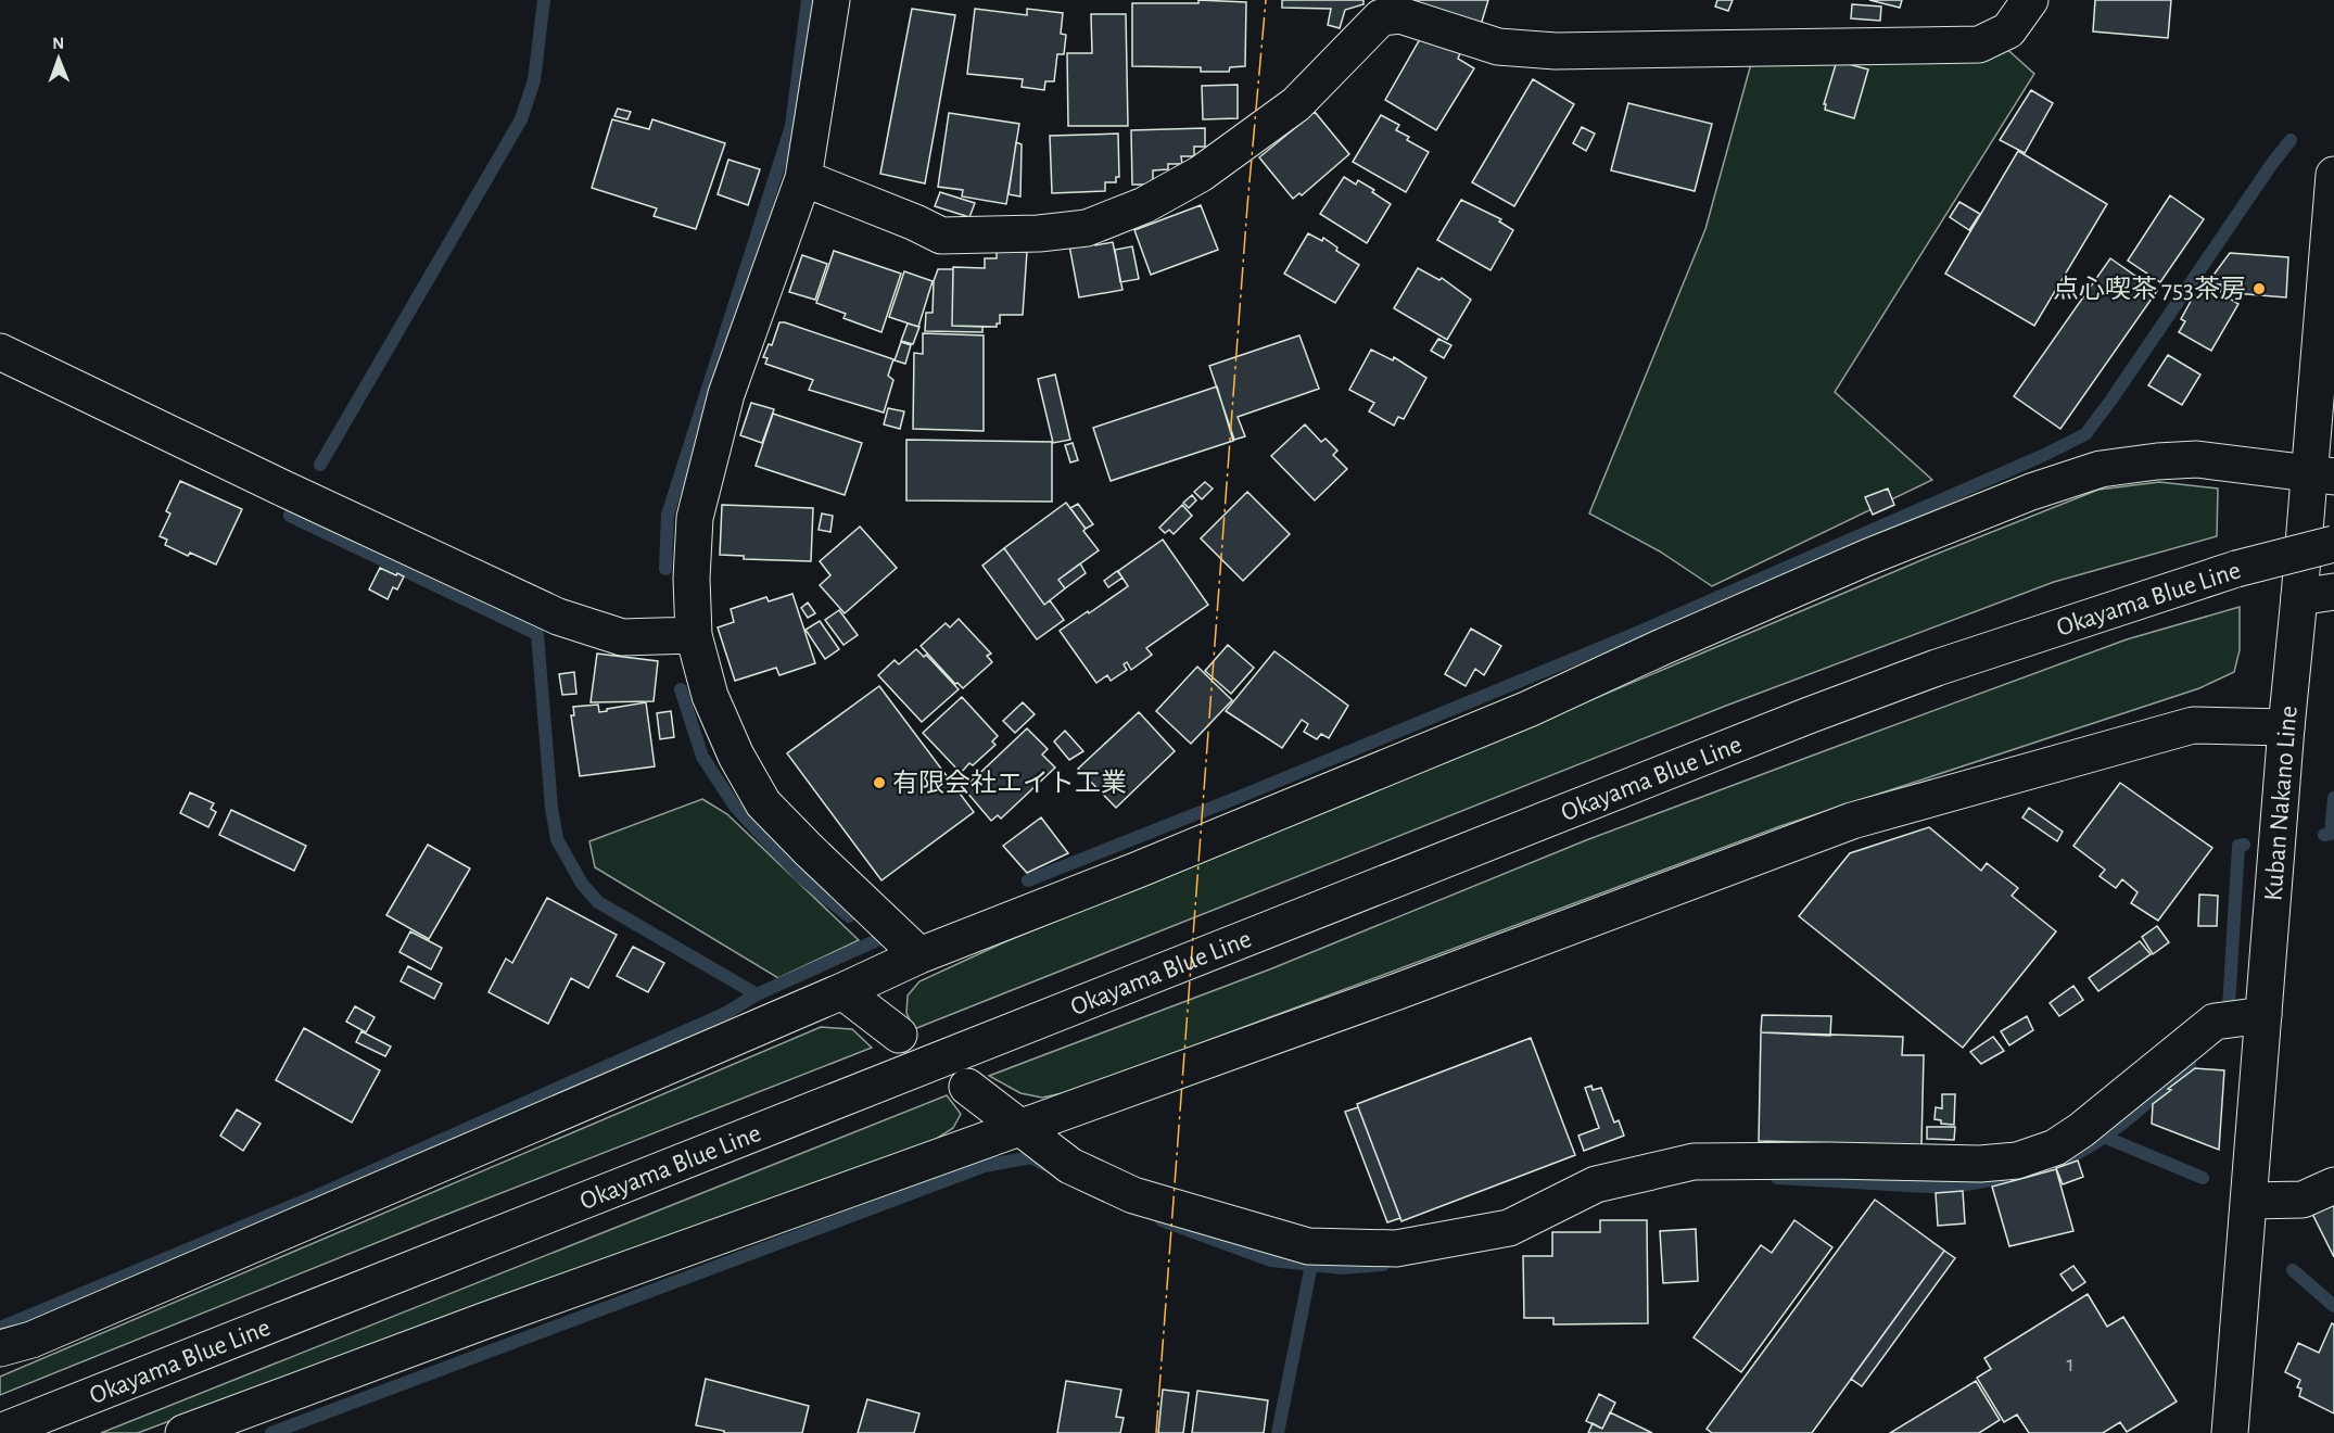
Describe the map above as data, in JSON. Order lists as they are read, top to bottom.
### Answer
{
  "streets": {
    "street": ["Okayama Blue Line", "Kuban Nakano Line"]
  },
  "places": ["点心喫茶 753茶房", "有限会社エイト工業"],
  "house_numbers": ["1"],
  "north": "top"
}
